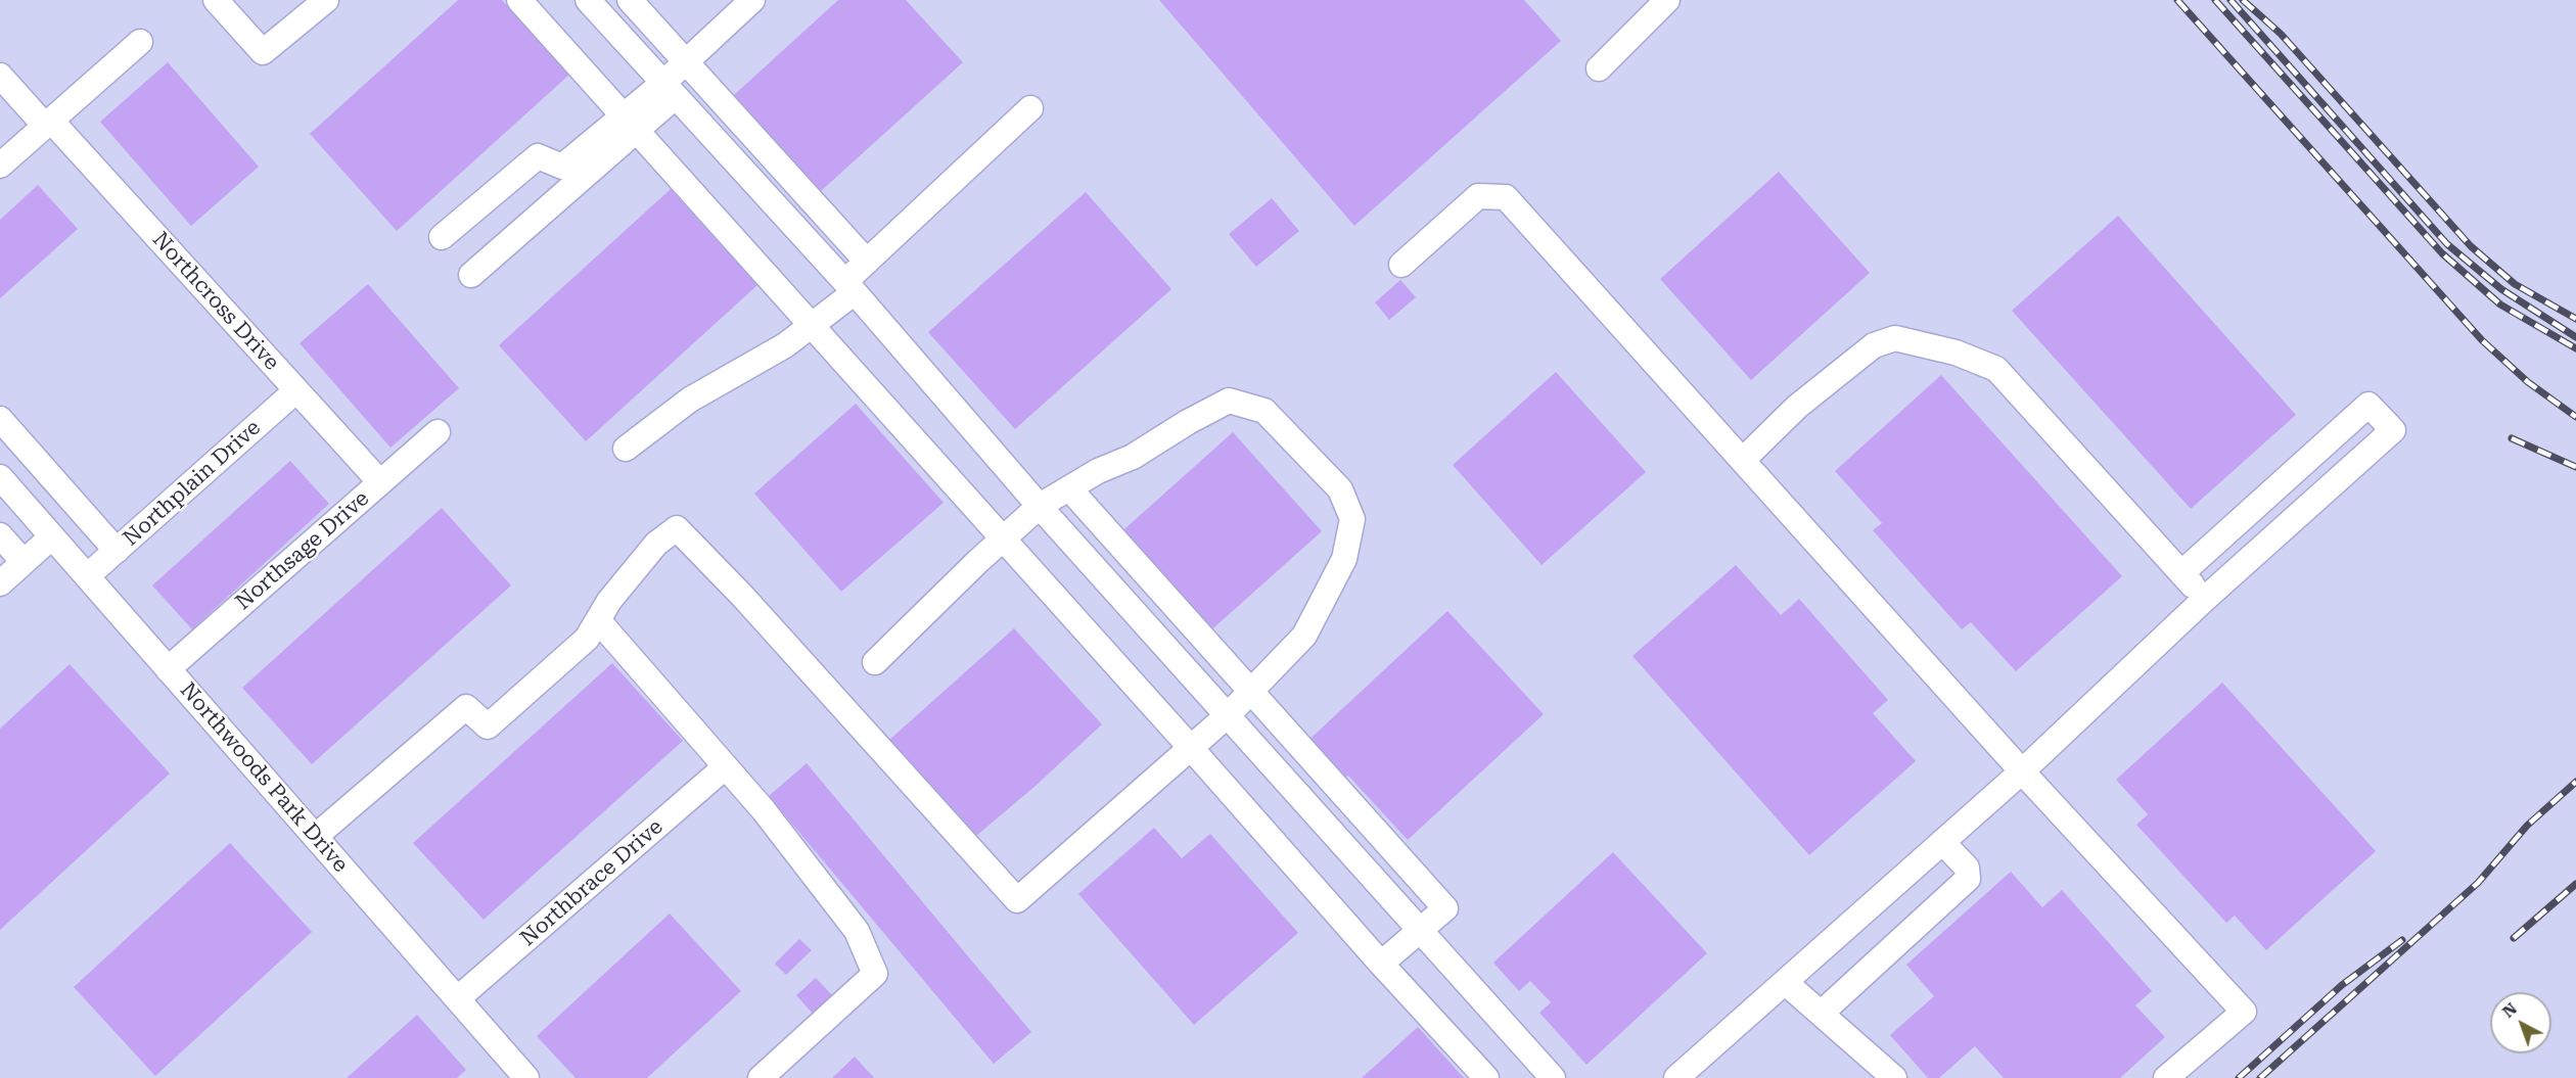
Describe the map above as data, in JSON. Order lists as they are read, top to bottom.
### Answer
{
  "streets": {
    "street": [
      "Northcross Drive",
      "Northplain Drive",
      "Northsage Drive",
      "Northwoods Park Drive",
      "Northbrace Drive"
    ]
  },
  "crossings": [
    ["Northcross Drive", "Northplain Drive"],
    ["Northcross Drive", "Northsage Drive"],
    ["Northplain Drive", "Northwoods Park Drive"],
    ["Northsage Drive", "Northwoods Park Drive"],
    ["Northwoods Park Drive", "Northbrace Drive"]
  ],
  "north": "top left"
}
